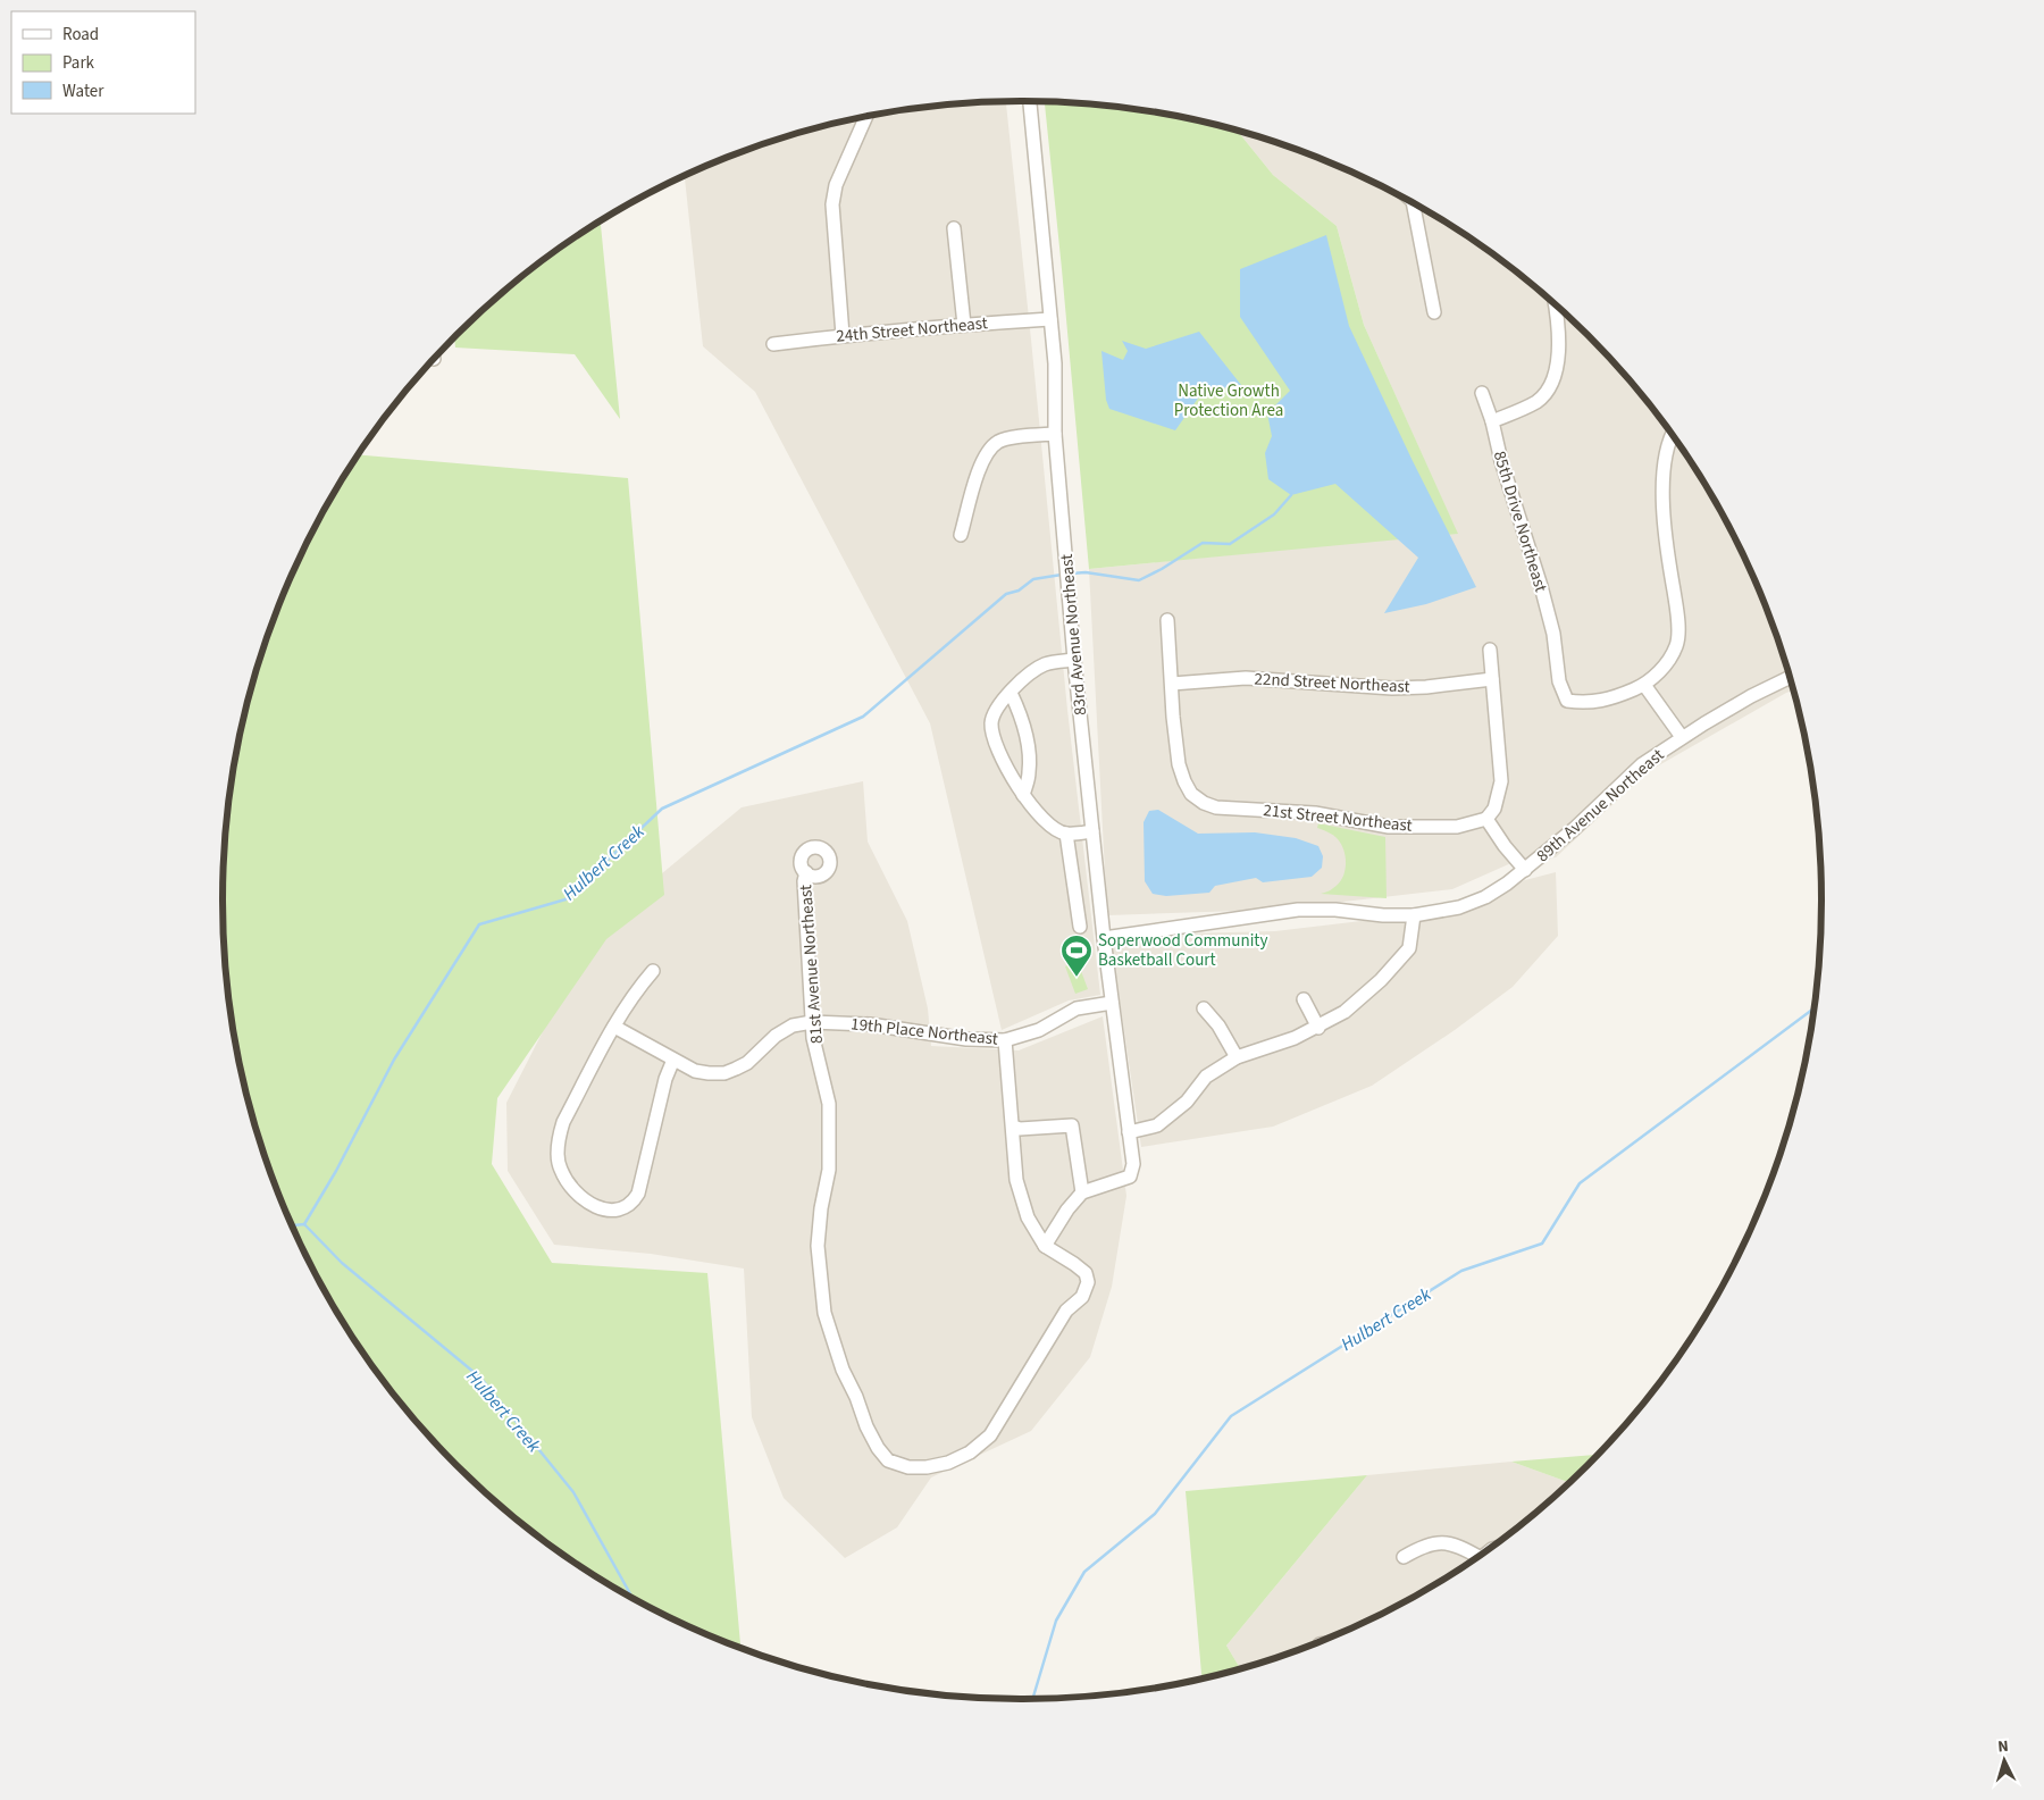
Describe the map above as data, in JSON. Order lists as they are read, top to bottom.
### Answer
{
  "streets": {
    "street": [
      "24th Street Northeast",
      "85th Drive Northeast",
      "83rd Avenue Northeast",
      "22nd Street Northeast",
      "89th Avenue Northeast",
      "21st Street Northeast",
      "81st Avenue Northeast",
      "19th Place Northeast"
    ]
  },
  "crossings": [
    ["24th Street Northeast", "83rd Avenue Northeast"],
    ["83rd Avenue Northeast", "89th Avenue Northeast"],
    ["83rd Avenue Northeast", "19th Place Northeast"],
    ["22nd Street Northeast", "21st Street Northeast"],
    ["81st Avenue Northeast", "19th Place Northeast"]
  ],
  "water": ["Hulbert Creek"],
  "parks": ["Native Growth Protection Area"],
  "places": {
    "sports": ["Soperwood Community Basketball Court"]
  },
  "legend": ["Road", "Park", "Water"],
  "north": "top"
}
